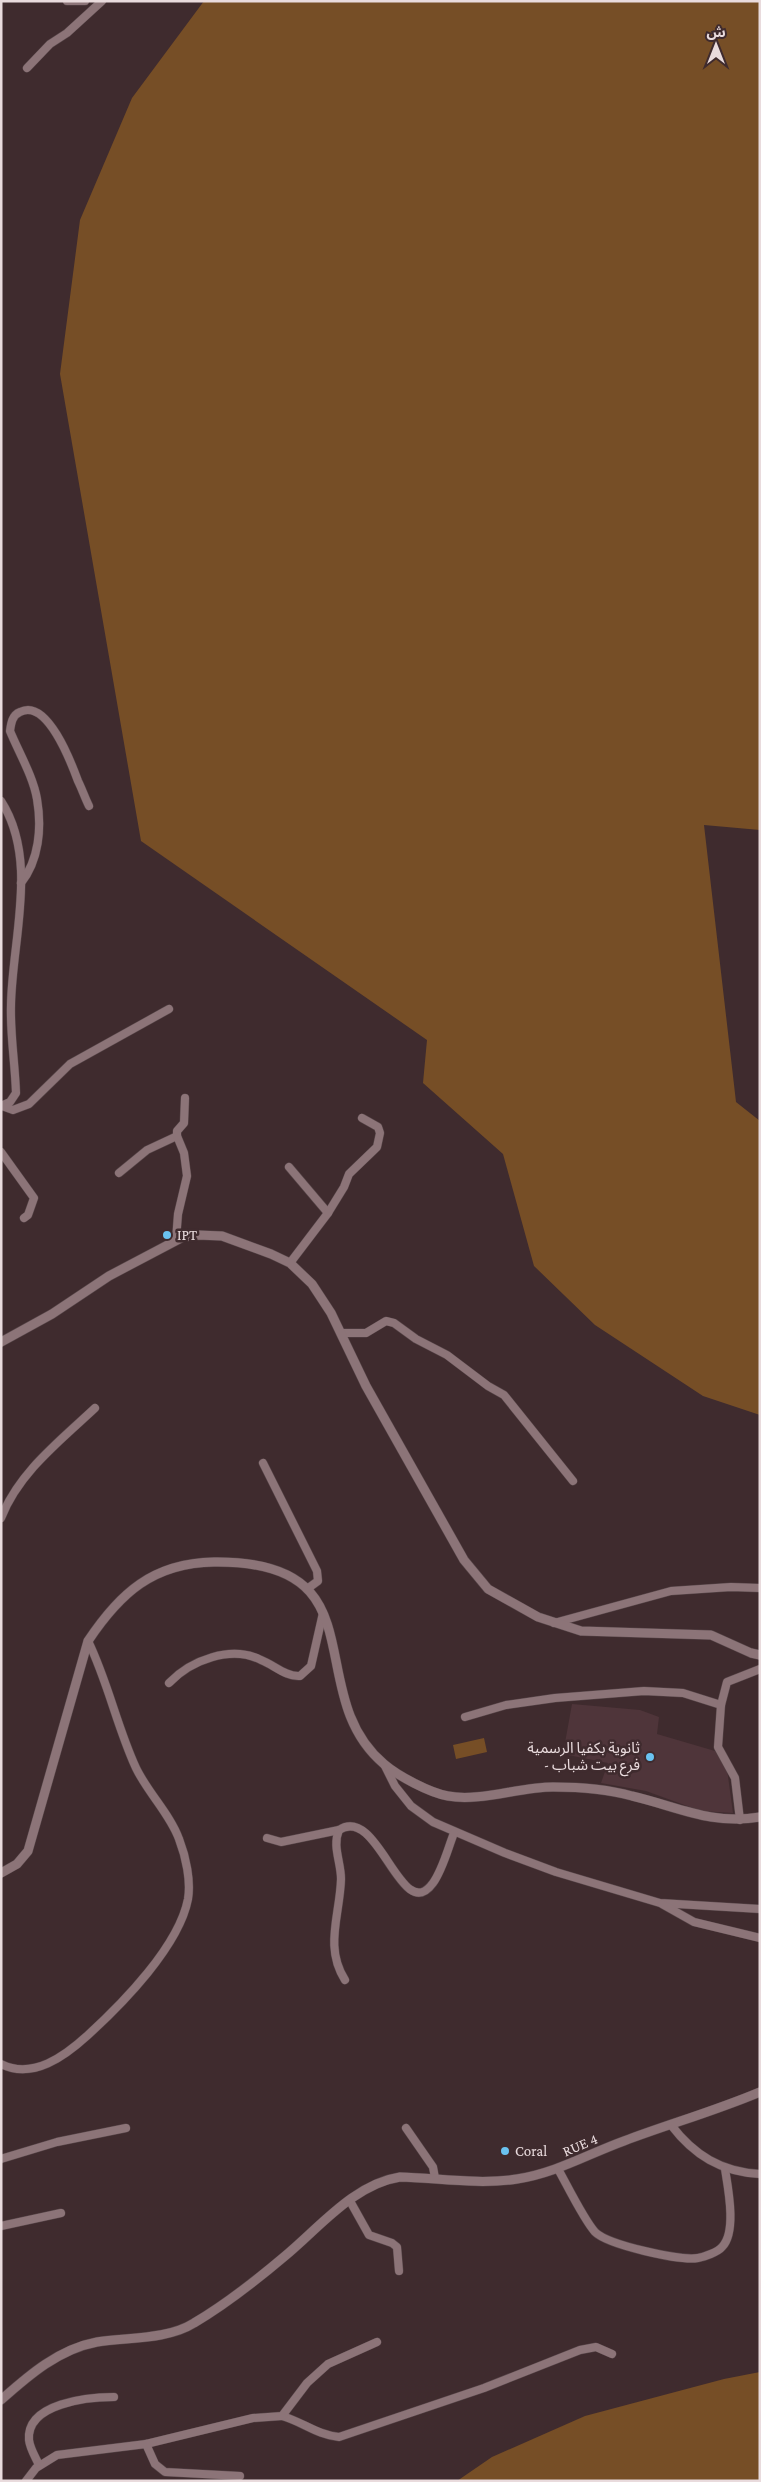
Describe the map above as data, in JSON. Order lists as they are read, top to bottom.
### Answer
{
  "streets": {
    "street": ["RUE 4"]
  },
  "places": ["IPT", "ثانوية بكفيا الرسمية - فرع بيت شباب", "Coral"],
  "north": "top"
}
